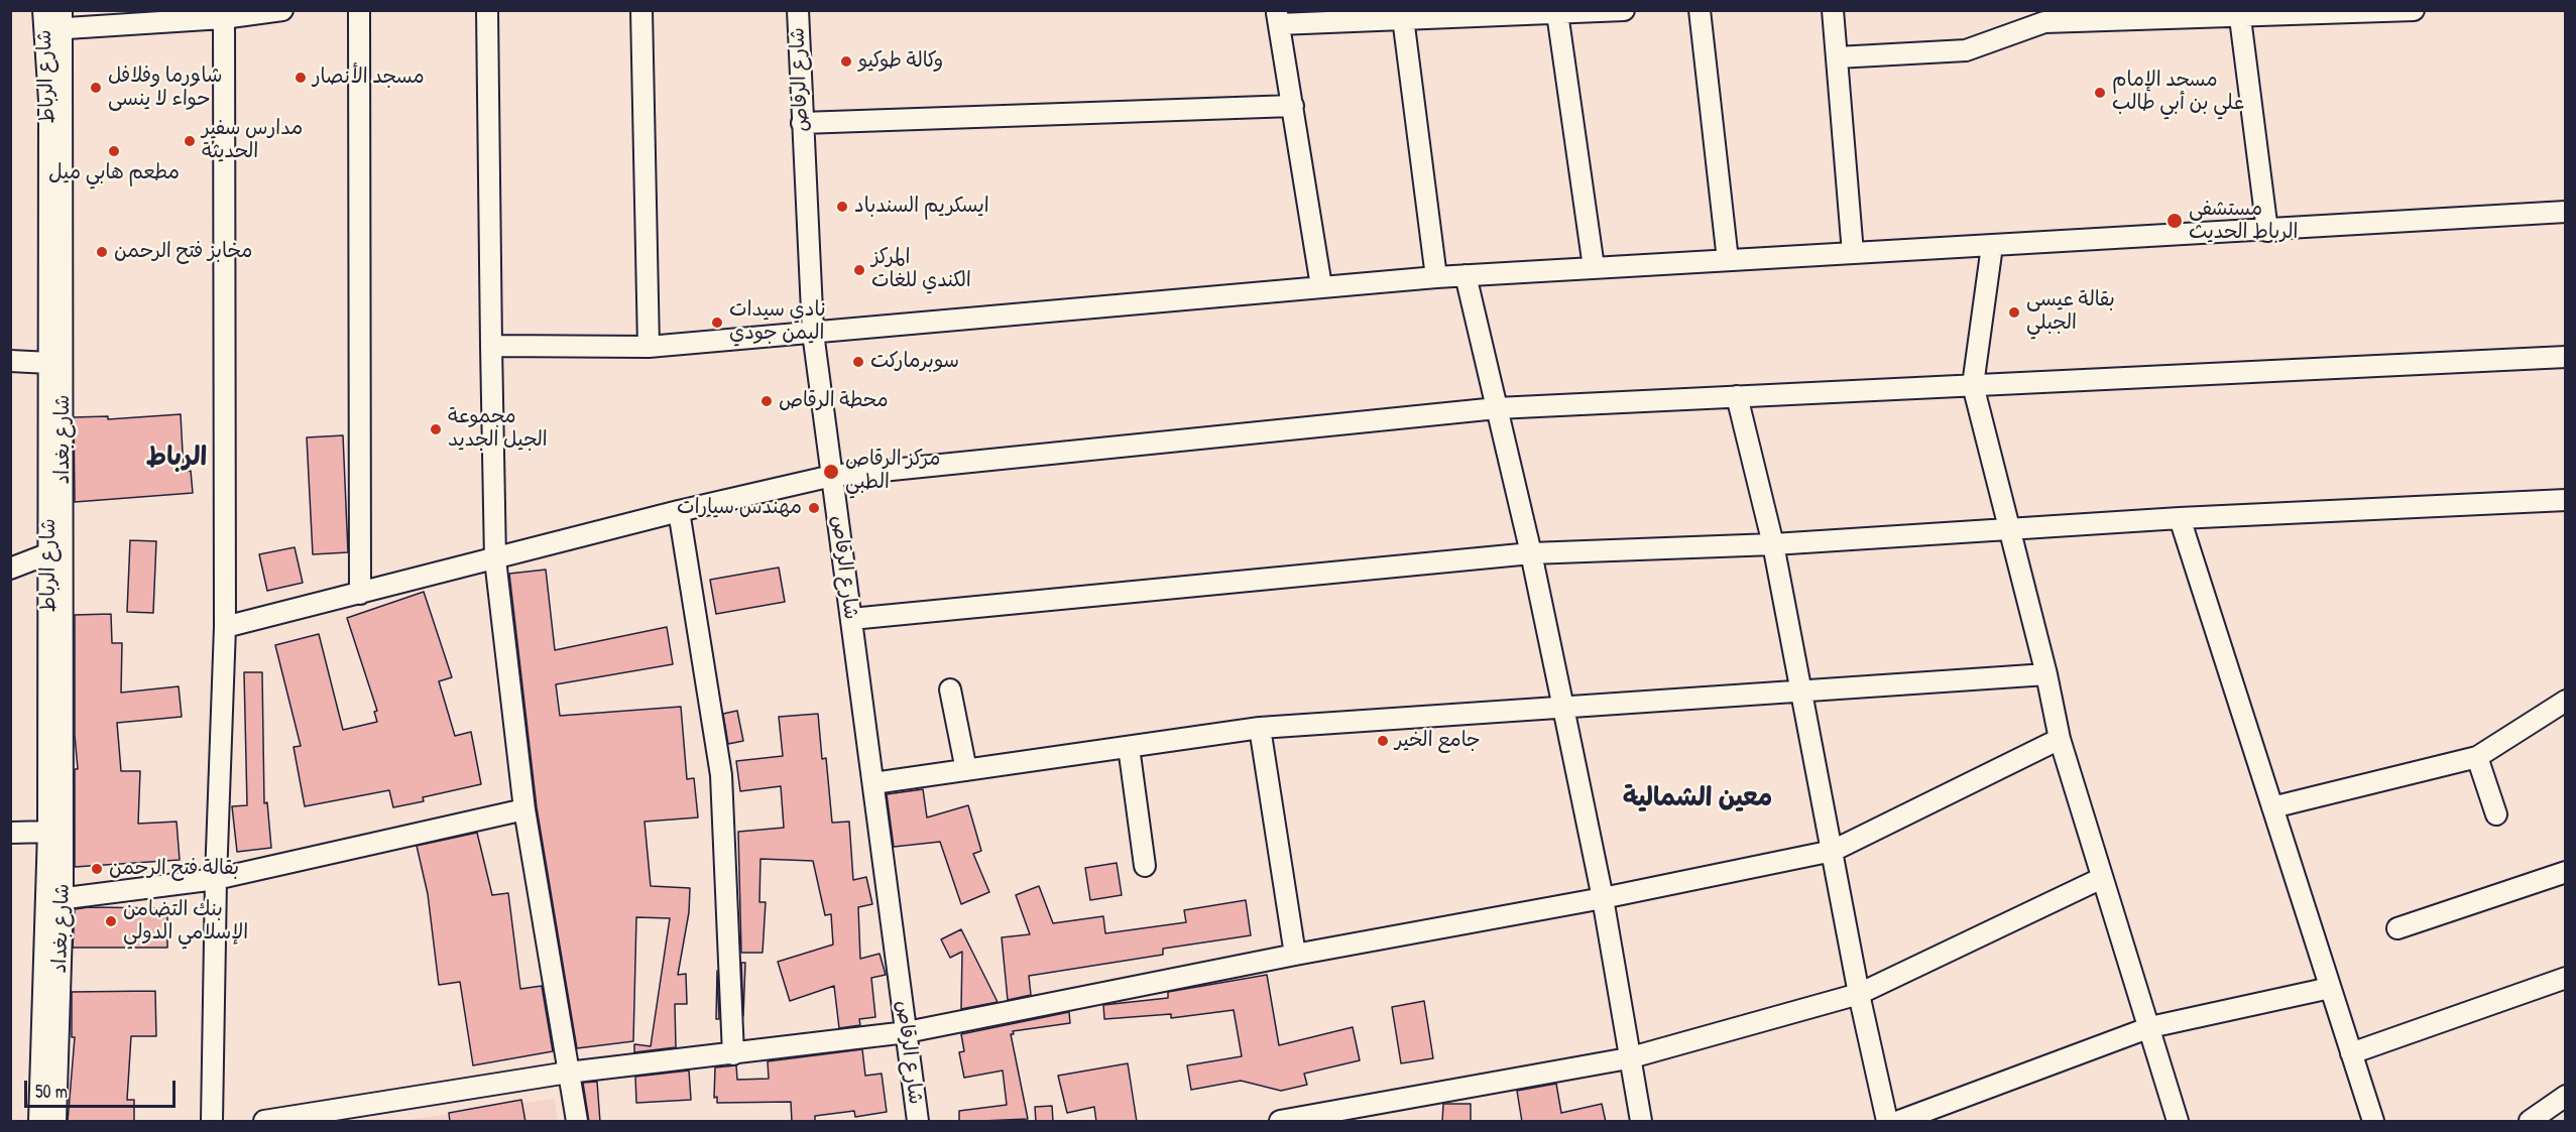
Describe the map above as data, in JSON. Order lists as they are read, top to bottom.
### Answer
{
  "streets": {
    "street": ["شارع الرباط", "شارع الرقاص", "شارع بغداد"]
  },
  "crossings": [
    ["شارع الرباط", "شارع بغداد"]
  ],
  "districts": ["الرباط", "معين الشمالية"],
  "places": [
    "وكالة طوكيو",
    "مسجد الأنصار",
    "شاورما وفلافل حواء لا ينسى",
    "مسجد الإمام علي بن أبي طالب",
    "مدارس سفير الحديثة",
    "مطعم هابي ميل",
    "ايسكريم السندباد",
    "مستشفى الرباط الحديث",
    "مخابز فتح الرحمن",
    "المركز الكندي للغات",
    "بقالة عيسى الجبلي",
    "نادي سيدات اليمن جودي",
    "سوبرماركت",
    "محطة الرقاص",
    "مجموعة الجيل الجديد",
    "مركز الرقاص الطبي",
    "مهندس سيارات",
    "جامع الخير",
    "بقالة فتح الرحمن",
    "بنك التضامن الإسلامي الدولي"
  ],
  "scale_bar": "50 m"
}
